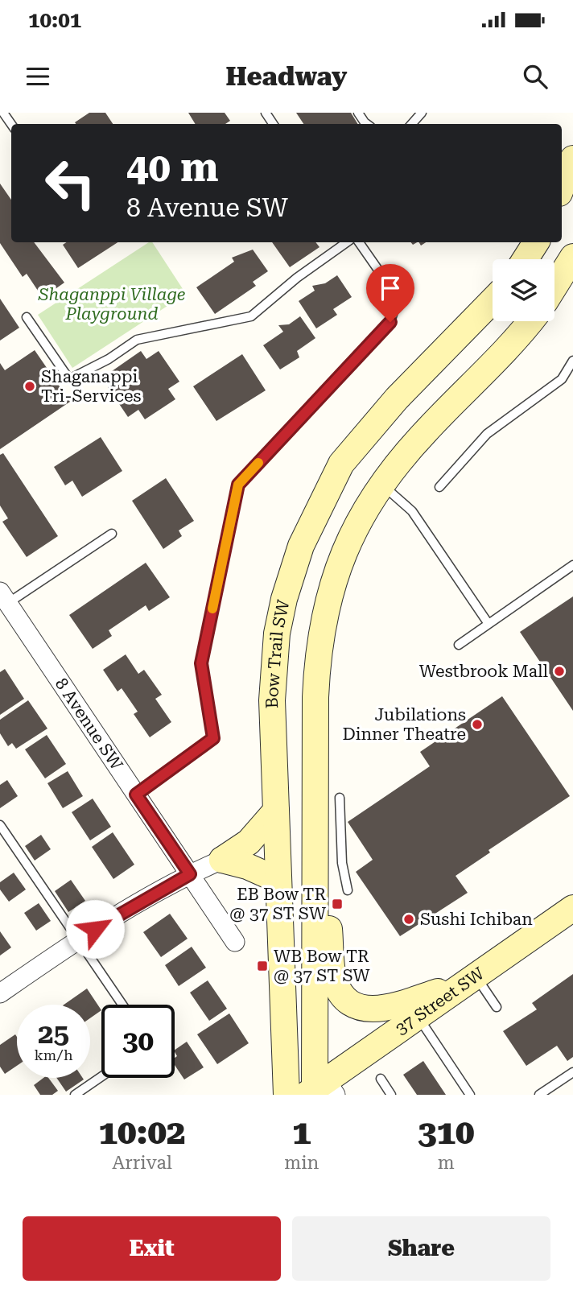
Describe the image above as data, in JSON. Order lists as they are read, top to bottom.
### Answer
{
  "streets": {
    "main road": ["Bow Trail SW", "37 Street SW"],
    "street": ["8 Avenue SW"]
  },
  "parks": ["Shaganppi Village Playground"],
  "places": {
    "other": [
      "Shaganappi Tri-Services",
      "Westbrook Mall",
      "Jubilations Dinner Theatre",
      "Sushi Ichiban"
    ],
    "transit": ["EB Bow TR @ 37 ST SW", "WB Bow TR @ 37 ST SW"]
  },
  "page": {
    "status": "10:01",
    "header": "Headway",
    "turn": ["40 m", "8 Avenue SW"],
    "speed": "25 km/h",
    "limit": "30",
    "eta": [
      "10:02",
      "Arrival",
      "1",
      "min",
      "310",
      "m"
    ],
    "buttons": ["Exit", "Share"]
  }
}
